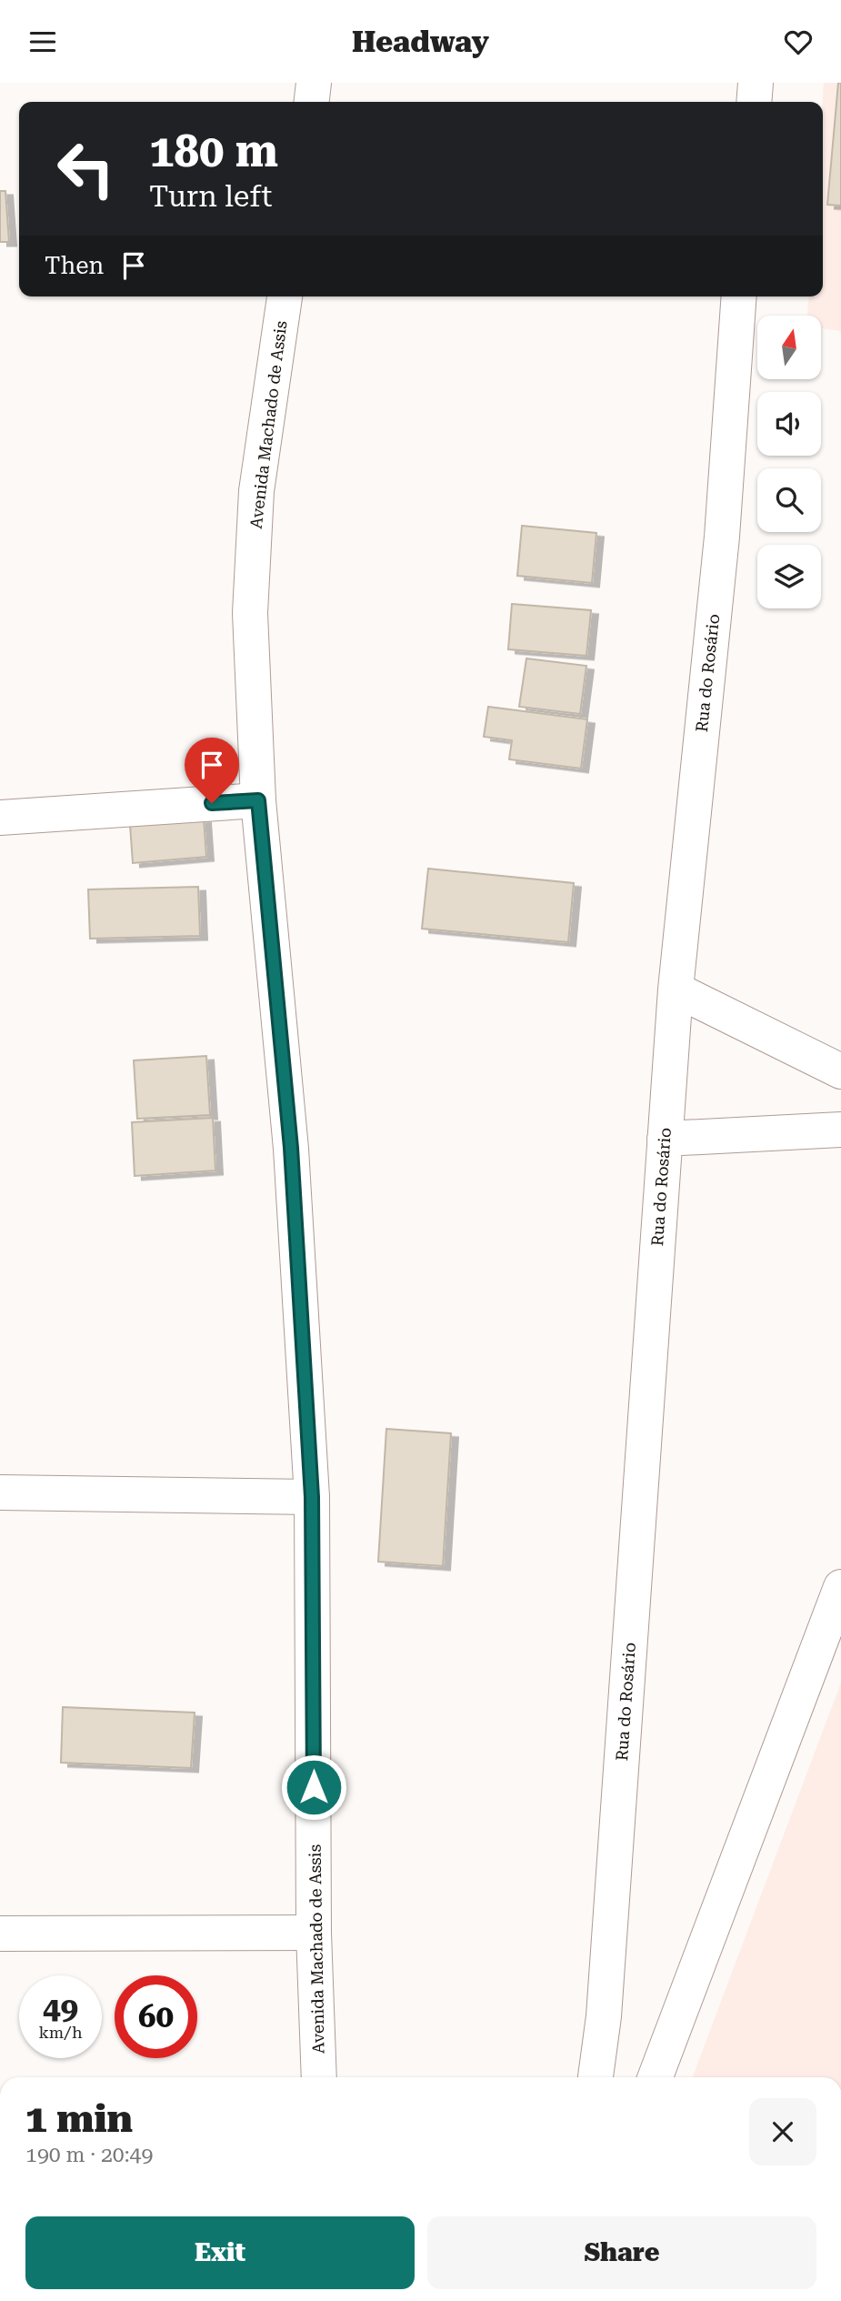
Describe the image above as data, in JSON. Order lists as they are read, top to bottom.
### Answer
{
  "streets": {
    "street": ["Avenida Machado de Assis", "Rua do Rosário"]
  },
  "north": "top",
  "page": {
    "header": "Headway",
    "turn": ["180 m", "Turn left"],
    "then": "Then",
    "speed": "49 km/h",
    "limit": "60",
    "heading": ["1 min", "190 m · 20:49"],
    "buttons": ["Exit", "Share"]
  }
}
